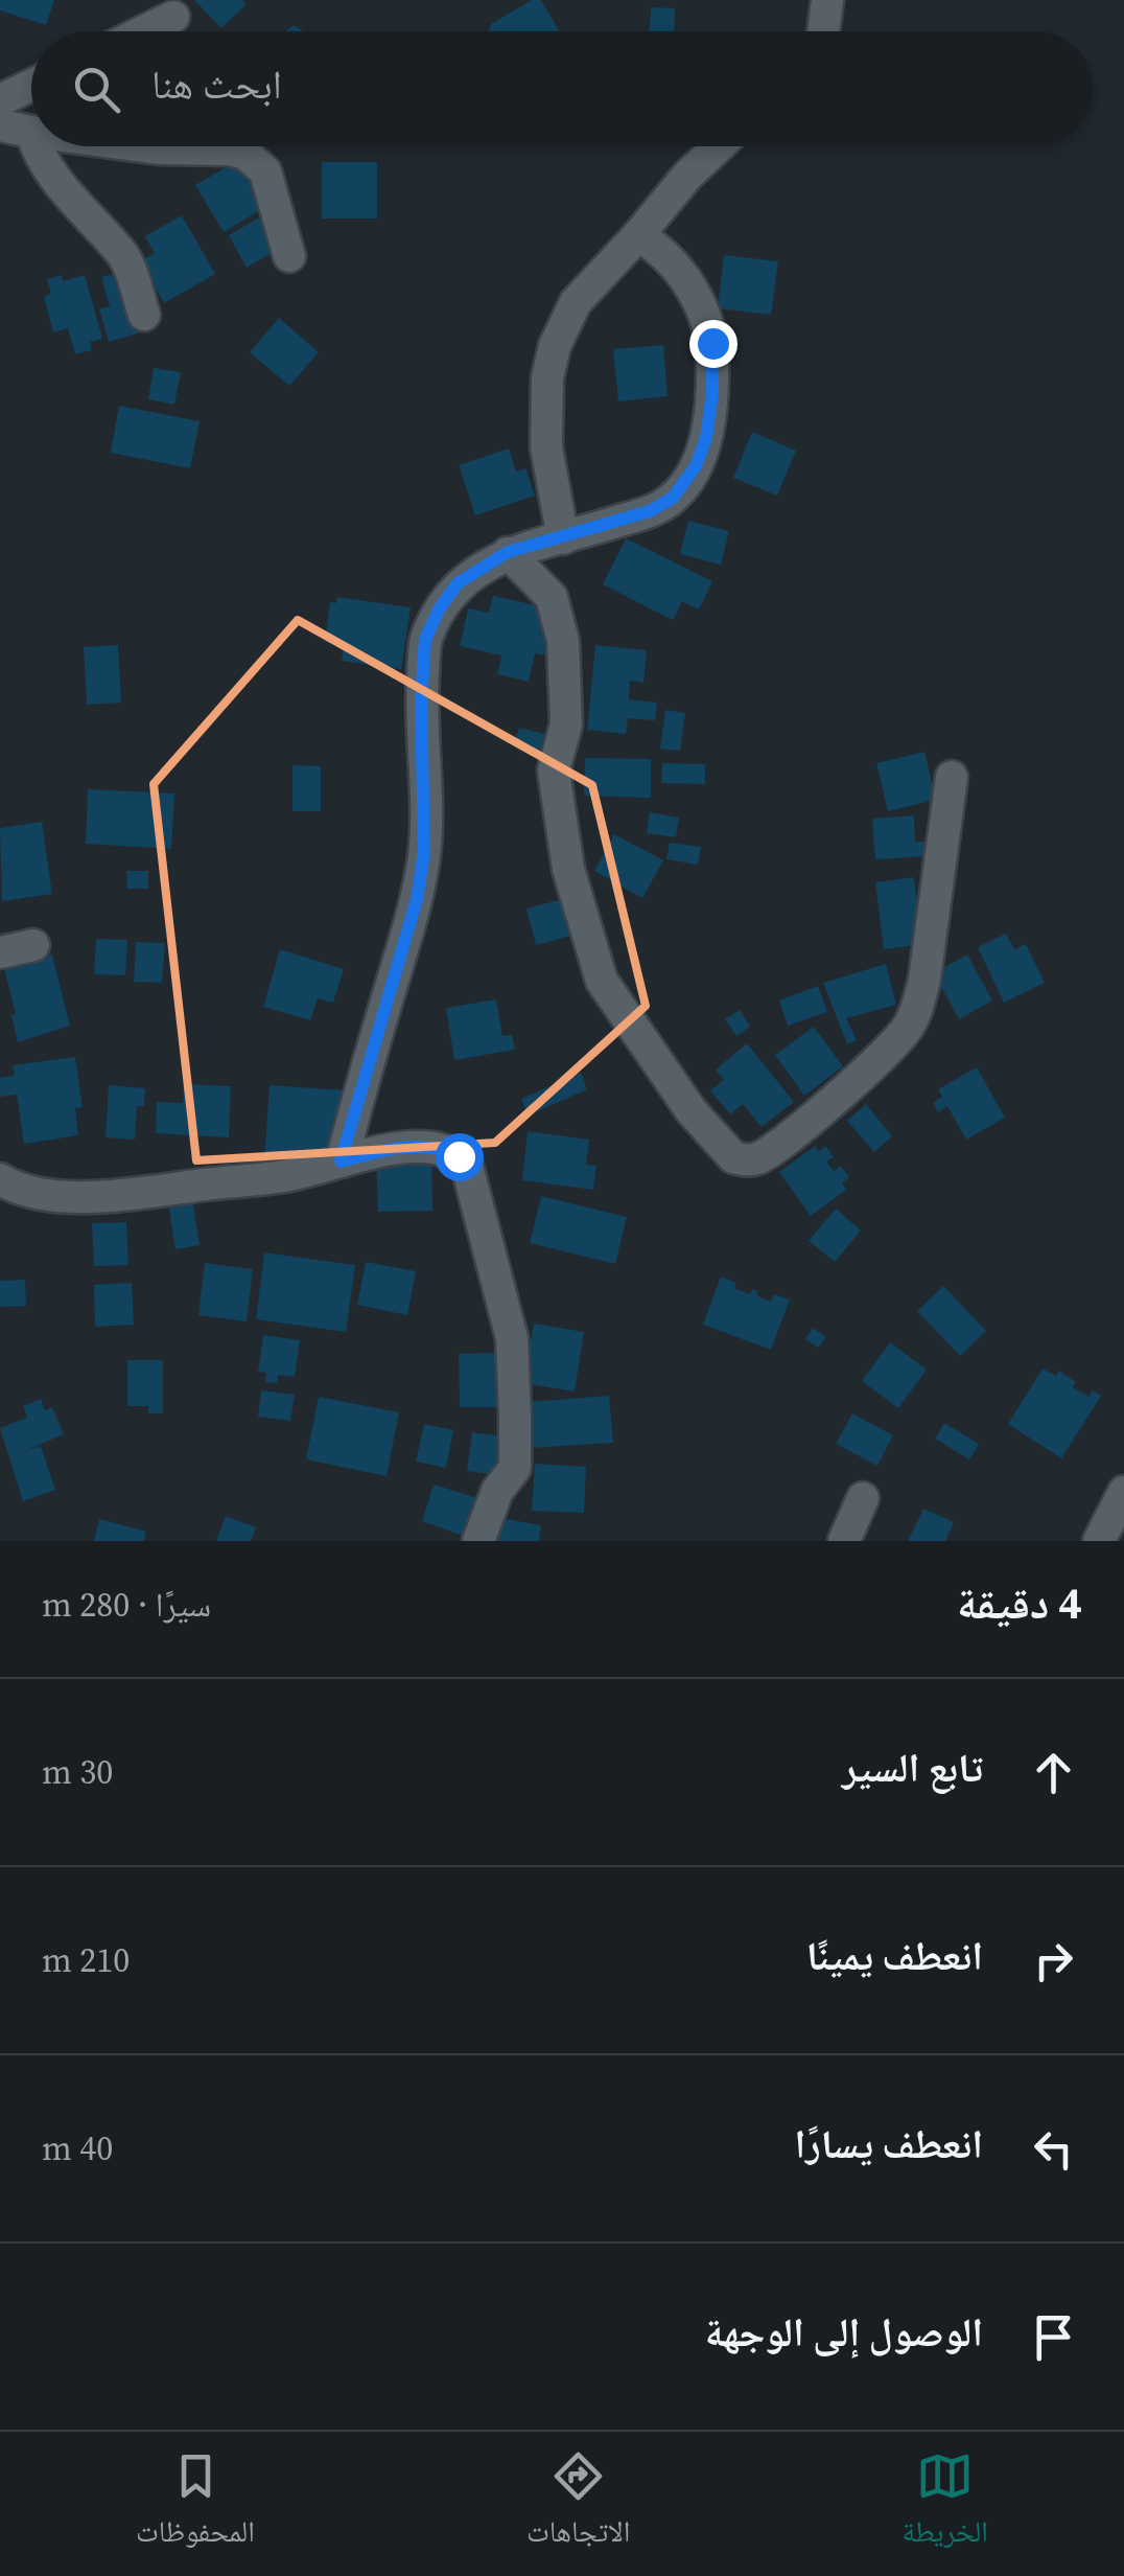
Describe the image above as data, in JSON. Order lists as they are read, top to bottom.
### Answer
{
  "page": {
    "search": "ابحث هنا",
    "heading": ["4 دقيقة", "سيرًا · 280 m"],
    "list": [
      ["تابع السير", "30 m"],
      ["انعطف يمينًا", "210 m"],
      ["انعطف يسارًا", "40 m"],
      "الوصول إلى الوجهة"
    ],
    "nav": ["الخريطة", "الاتجاهات", "المحفوظات"]
  }
}
